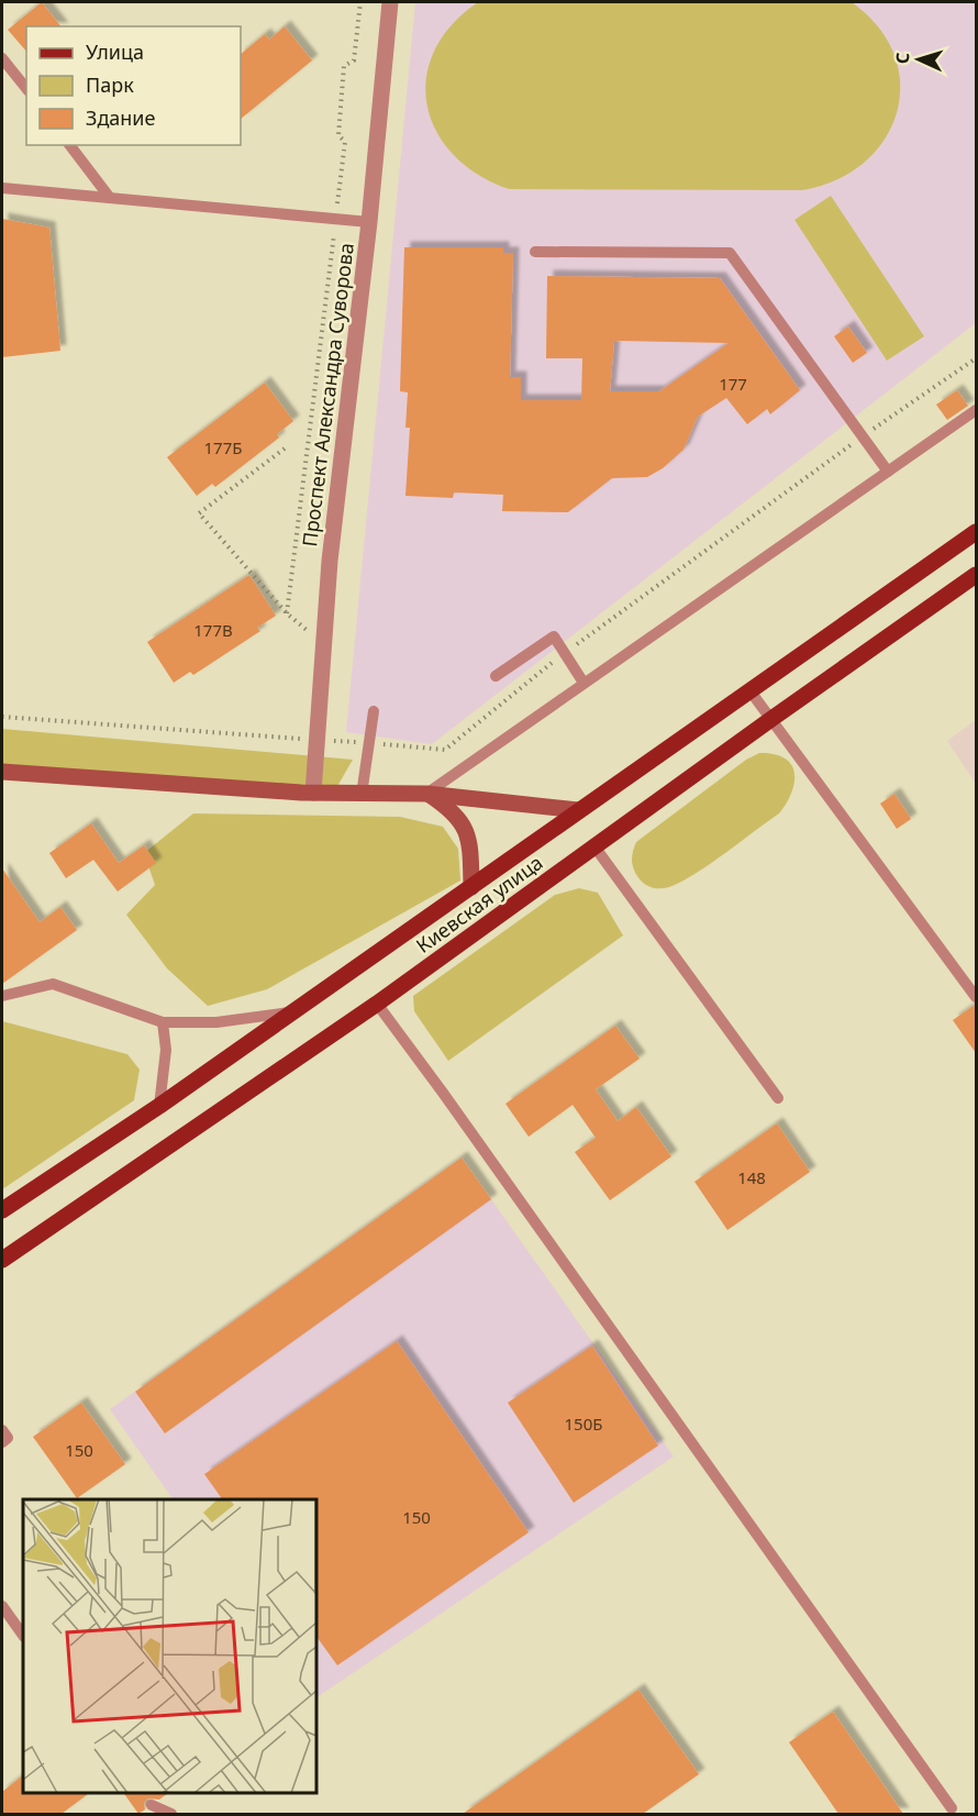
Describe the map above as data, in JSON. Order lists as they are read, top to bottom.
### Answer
{
  "streets": {
    "main road": ["Киевская улица"],
    "street": ["Проспект Александра Суворова"]
  },
  "house_numbers": [
    "177",
    "177Б",
    "177В",
    "148",
    "150Б",
    "150",
    "150"
  ],
  "legend": ["Улица", "Парк", "Здание"],
  "north": "left"
}
